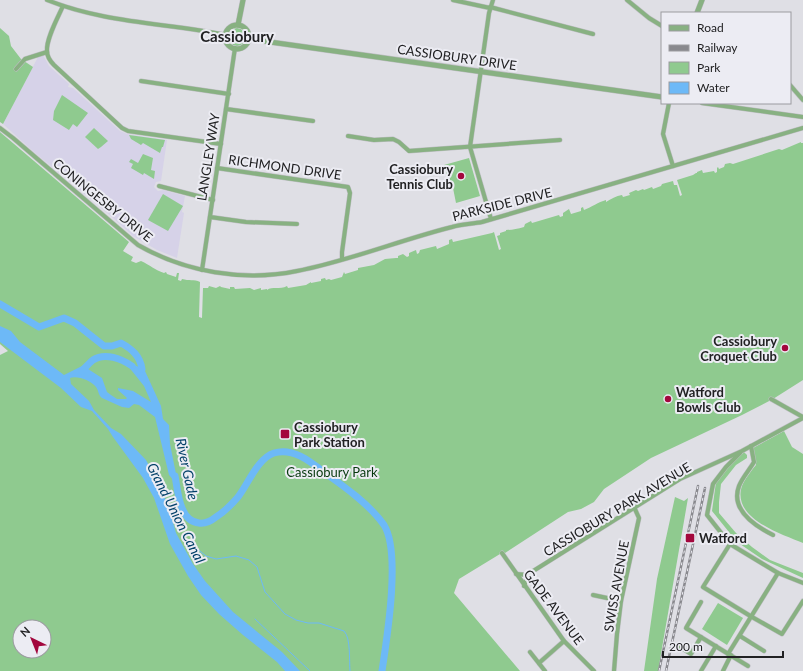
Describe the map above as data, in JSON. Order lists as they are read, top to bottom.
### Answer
{
  "streets": {
    "street": [
      "CASSIOBURY DRIVE",
      "LANGLEY WAY",
      "RICHMOND DRIVE",
      "CONINGESBY DRIVE",
      "PARKSIDE DRIVE",
      "CASSIOBURY PARK AVENUE",
      "SWISS AVENUE",
      "GADE AVENUE"
    ]
  },
  "crossings": [
    ["CASSIOBURY DRIVE", "LANGLEY WAY"],
    ["LANGLEY WAY", "RICHMOND DRIVE"],
    ["LANGLEY WAY", "CONINGESBY DRIVE"],
    ["LANGLEY WAY", "PARKSIDE DRIVE"],
    ["RICHMOND DRIVE", "PARKSIDE DRIVE"],
    ["CONINGESBY DRIVE", "PARKSIDE DRIVE"],
    ["CASSIOBURY PARK AVENUE", "SWISS AVENUE"]
  ],
  "districts": ["Cassiobury"],
  "water": ["River Gade", "Grand Union Canal"],
  "parks": ["Cassiobury Park"],
  "places": {
    "other": ["Cassiobury Tennis Club", "Cassiobury Croquet Club", "Watford Bowls Club"],
    "transit": ["Cassiobury Park Station", "Watford"]
  },
  "legend": [
    "Road",
    "Railway",
    "Park",
    "Water"
  ],
  "scale_bar": "200 m",
  "north": "top left"
}
